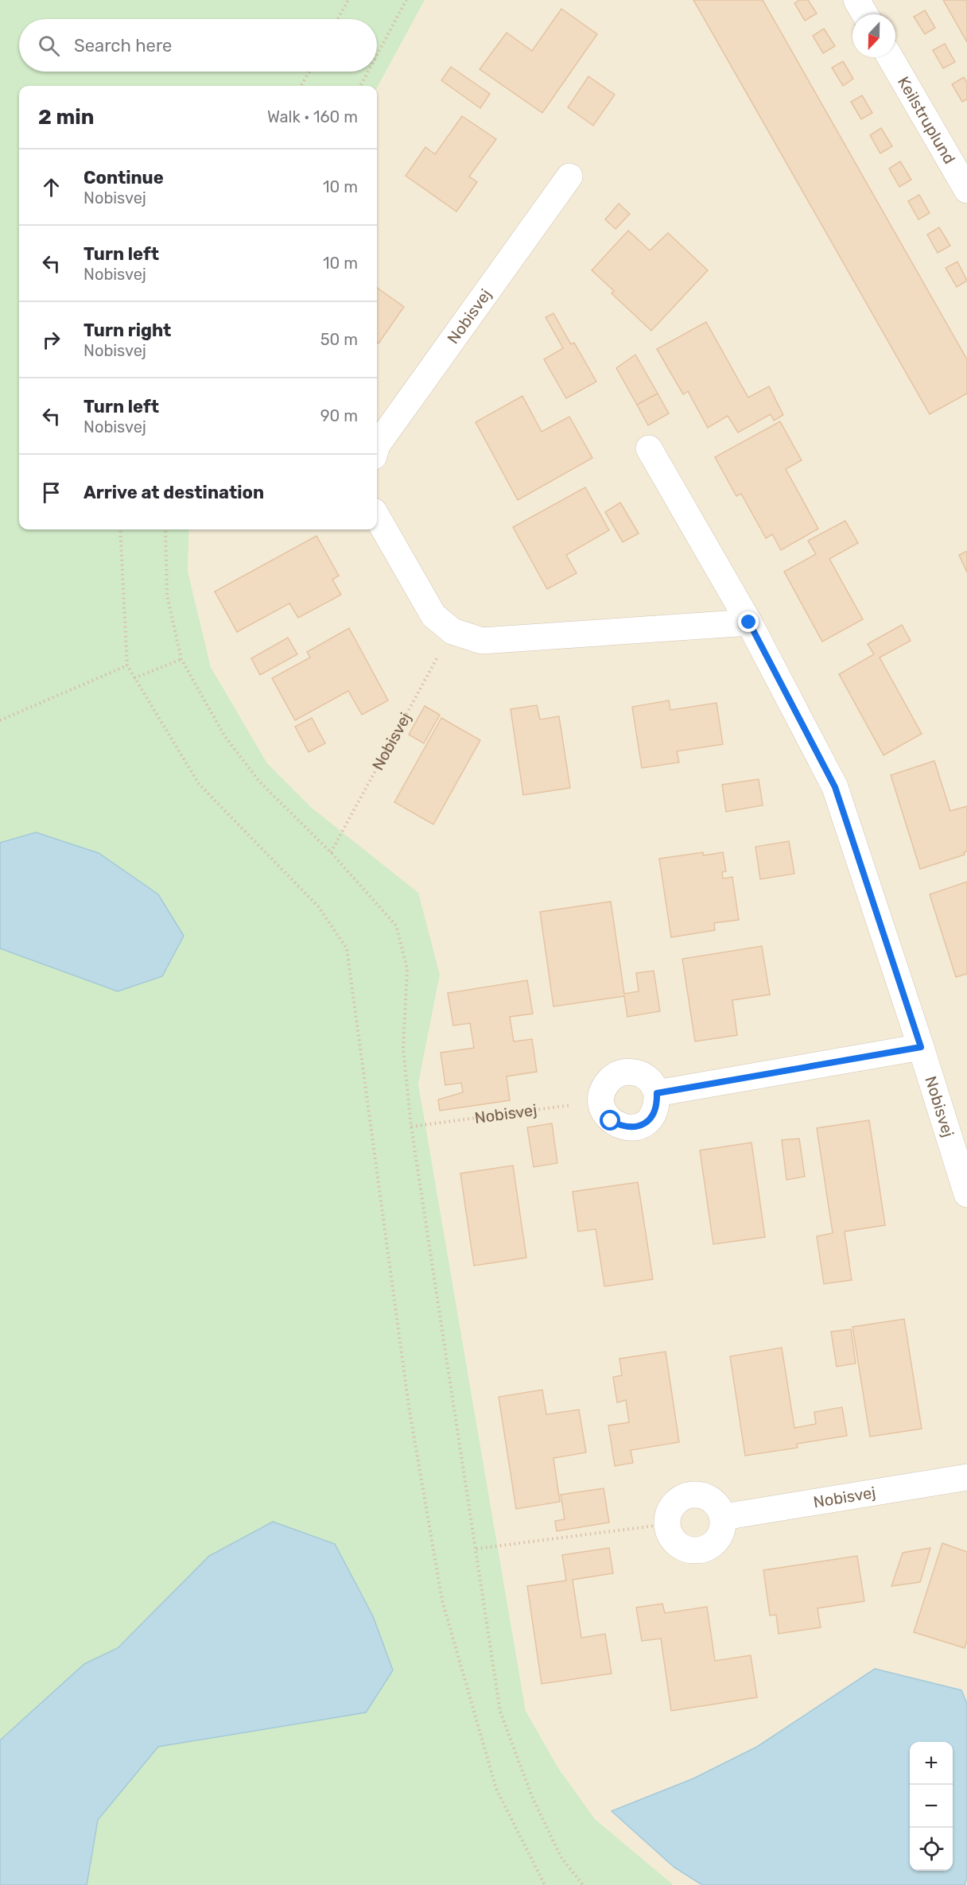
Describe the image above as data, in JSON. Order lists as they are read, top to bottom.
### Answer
{
  "streets": {
    "street": ["Keilstruplund", "Nobisvej"]
  },
  "north": "bottom",
  "page": {
    "search": "Search here",
    "heading": ["2 min", "Walk · 160 m"],
    "list": [
      ["Continue", "Nobisvej", "10 m"],
      ["Turn left", "Nobisvej", "10 m"],
      ["Turn right", "Nobisvej", "50 m"],
      ["Turn left", "Nobisvej", "90 m"],
      "Arrive at destination"
    ],
    "map_buttons": ["+", "−"]
  }
}
